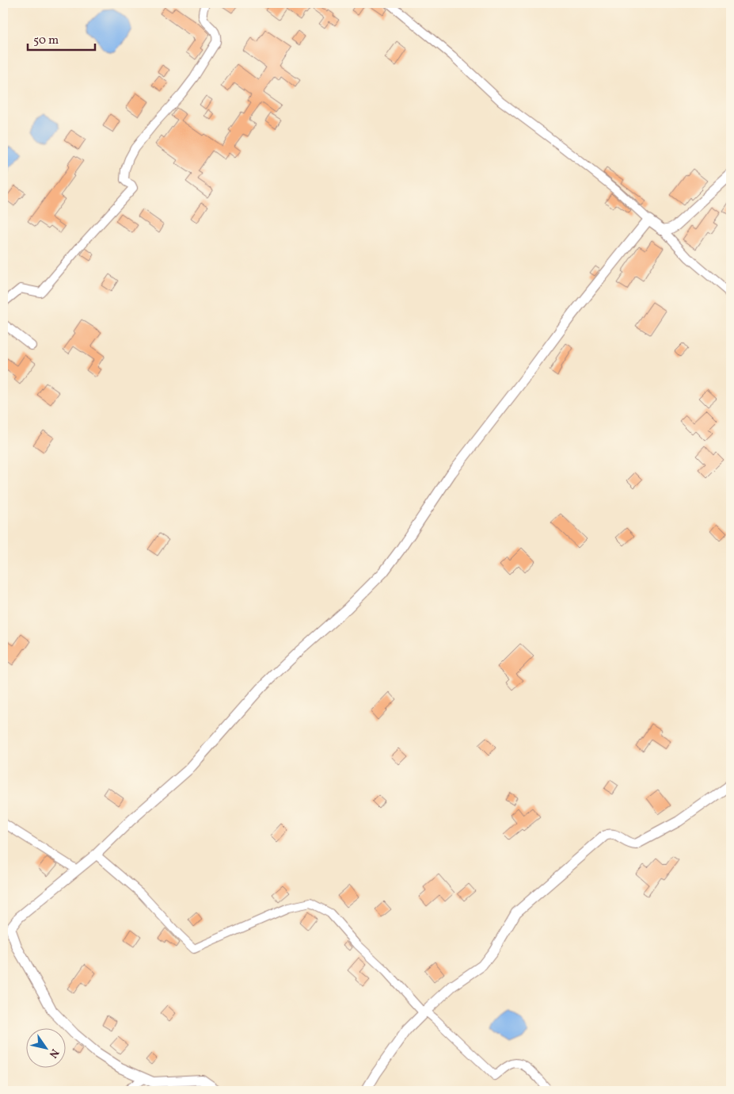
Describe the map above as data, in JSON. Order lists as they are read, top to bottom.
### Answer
{
  "scale_bar": "50 m",
  "north": "bottom right"
}
